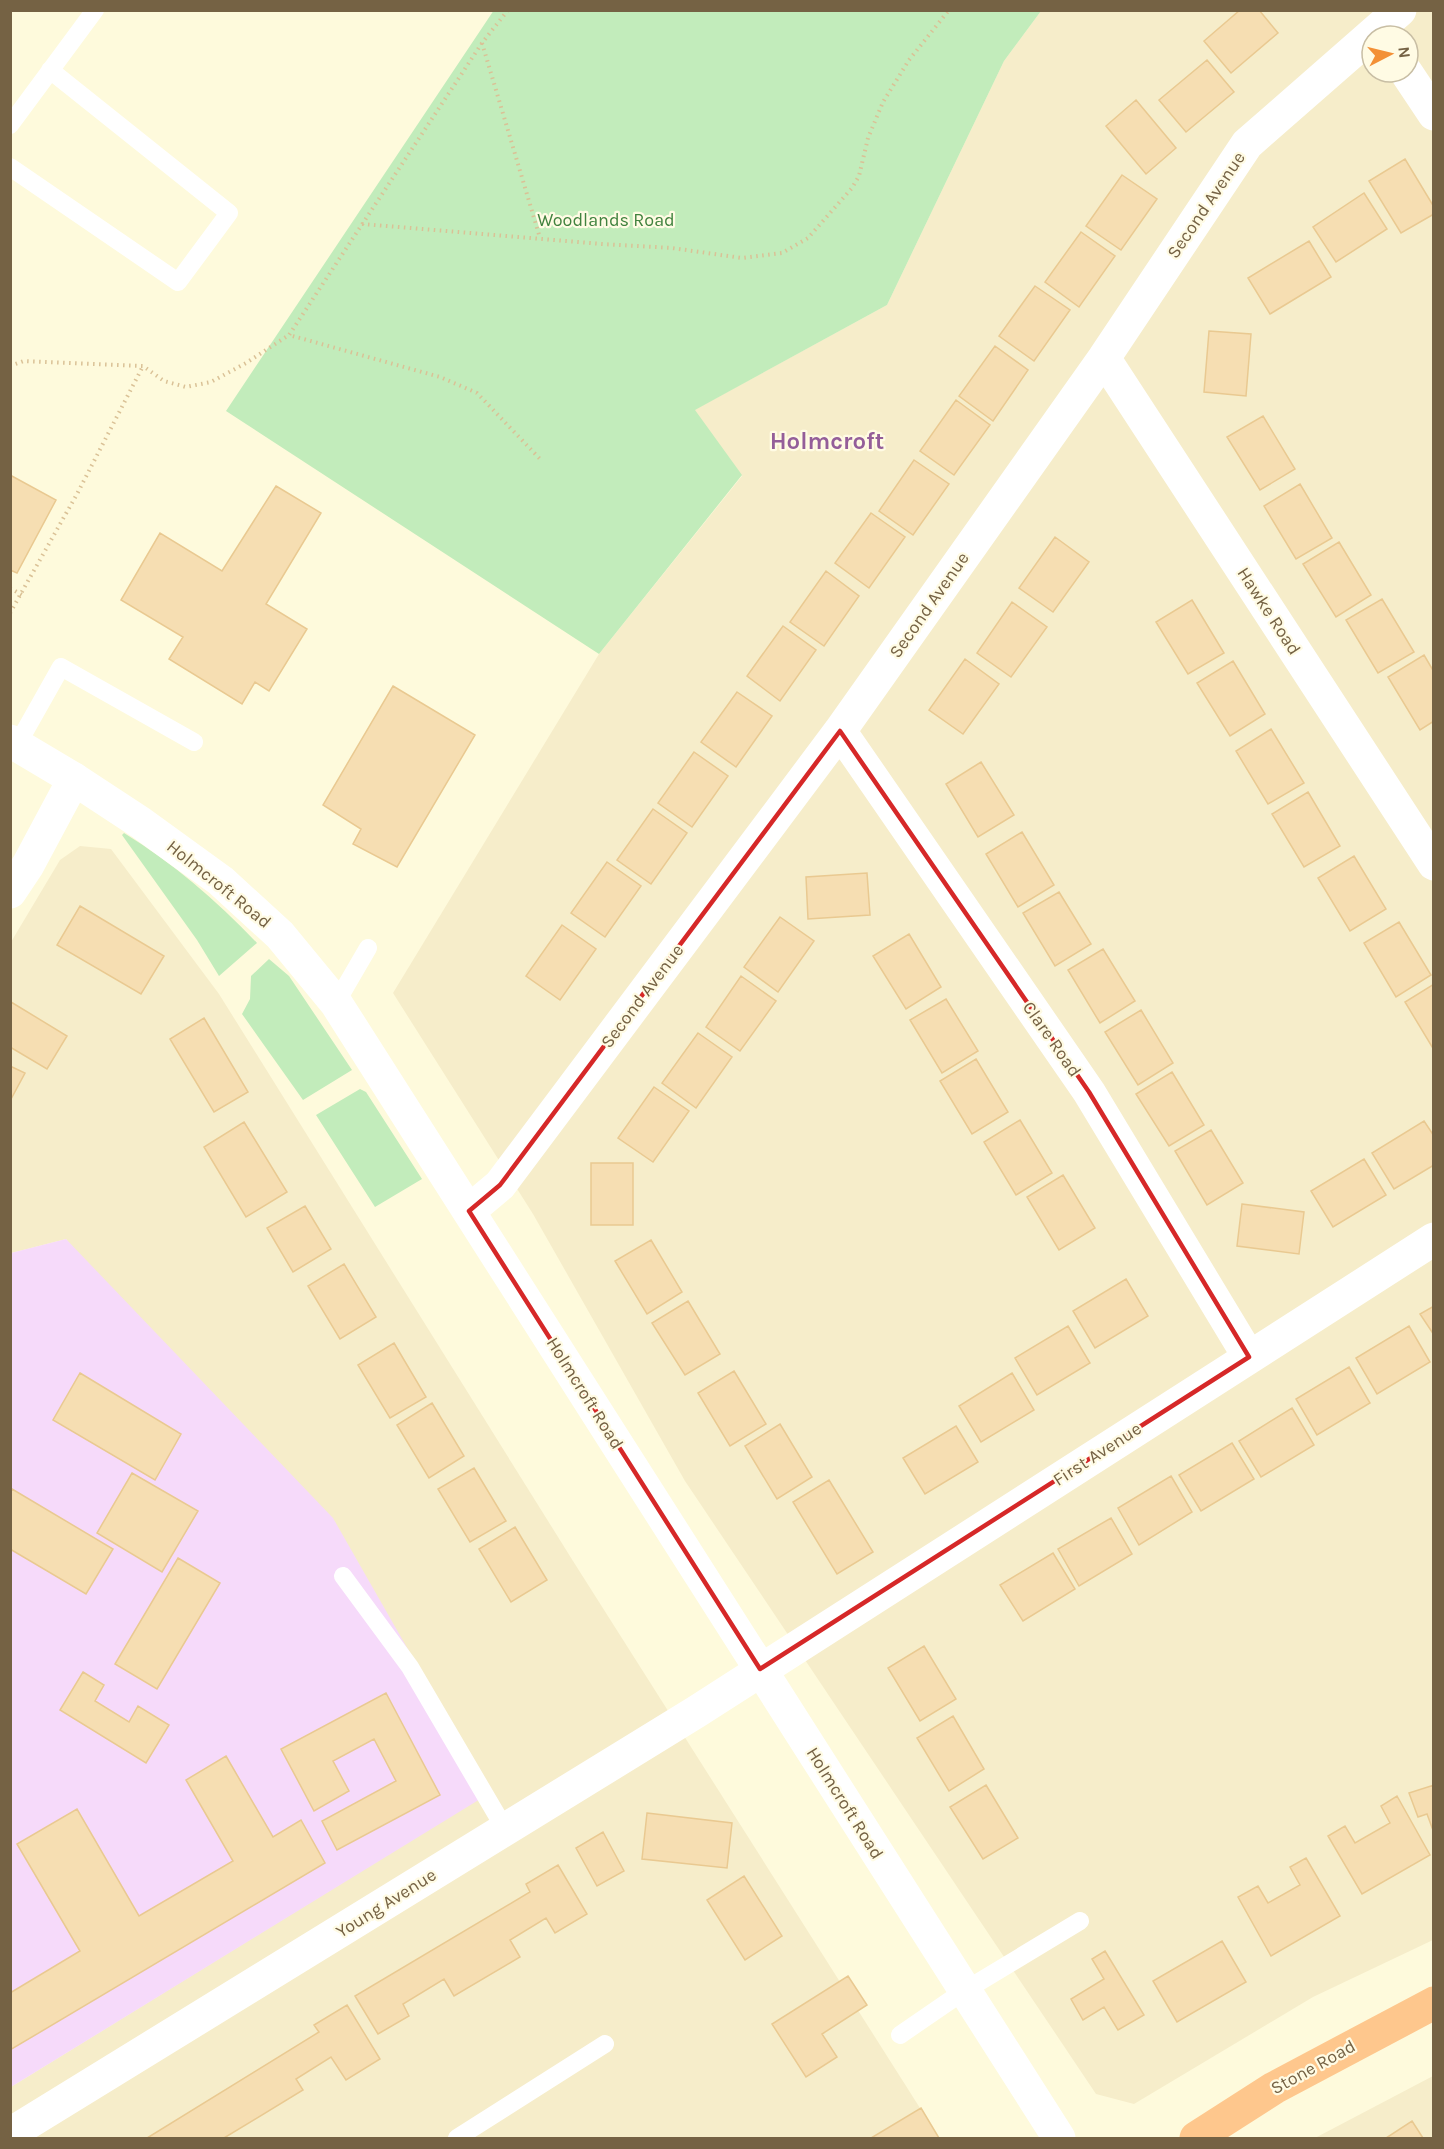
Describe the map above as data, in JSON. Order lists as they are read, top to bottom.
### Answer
{
  "streets": {
    "highway": ["Stone Road"],
    "street": [
      "Second Avenue",
      "Hawke Road",
      "Holmcroft Road",
      "Clare Road",
      "First Avenue",
      "Young Avenue"
    ]
  },
  "crossings": [
    ["Second Avenue", "Hawke Road"],
    ["Second Avenue", "Holmcroft Road"],
    ["Second Avenue", "Clare Road"],
    ["Holmcroft Road", "First Avenue"],
    ["Holmcroft Road", "Young Avenue"],
    ["Clare Road", "First Avenue"],
    ["First Avenue", "Young Avenue"]
  ],
  "districts": ["Holmcroft"],
  "parks": ["Woodlands Road"],
  "north": "right"
}
